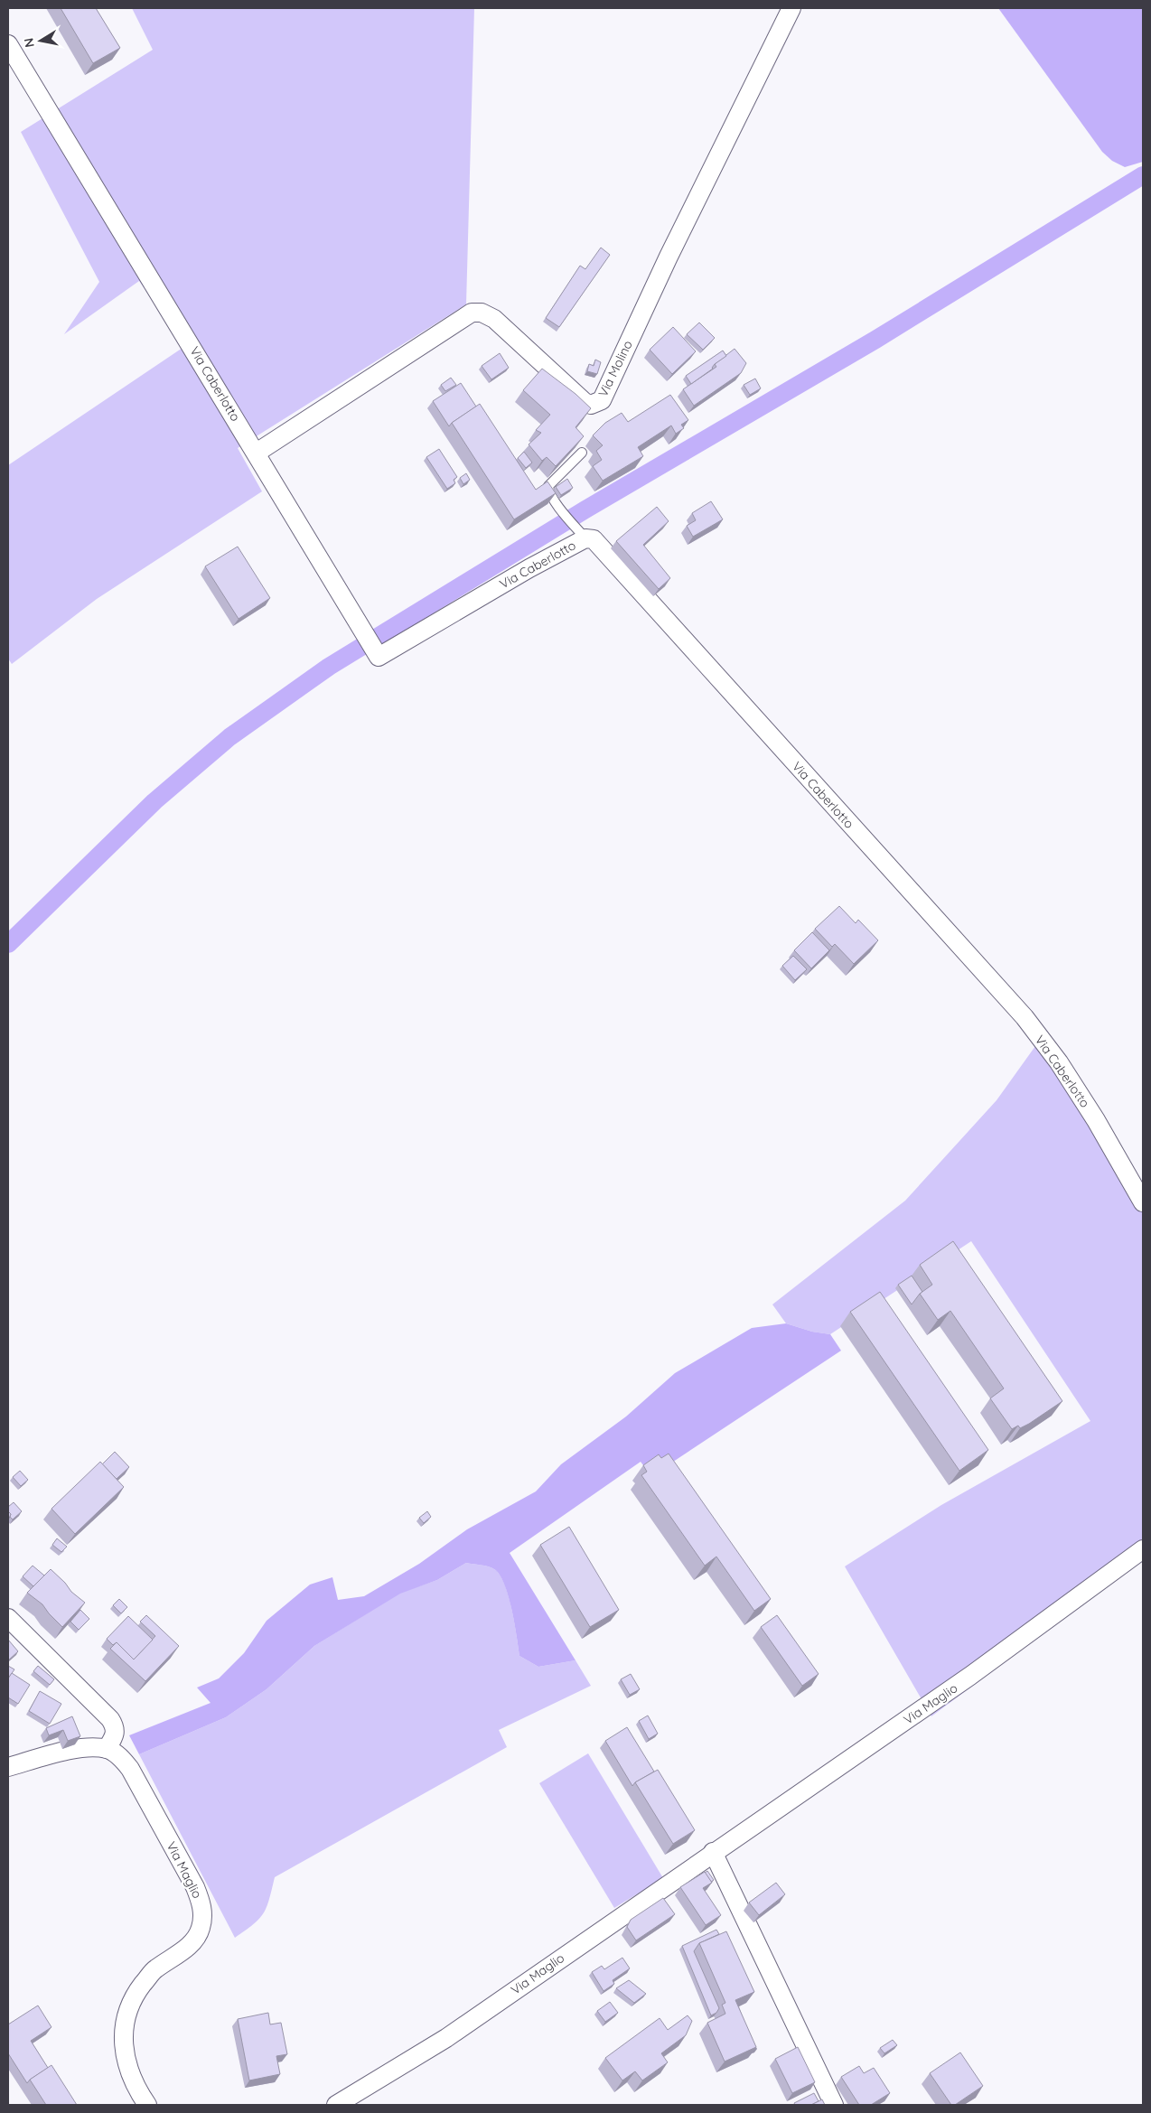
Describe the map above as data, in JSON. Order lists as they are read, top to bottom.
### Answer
{
  "streets": {
    "street": ["Via Molino", "Via Caberlotto", "Via Maglio"]
  },
  "crossings": [
    ["Via Molino", "Via Caberlotto"]
  ],
  "north": "left"
}
